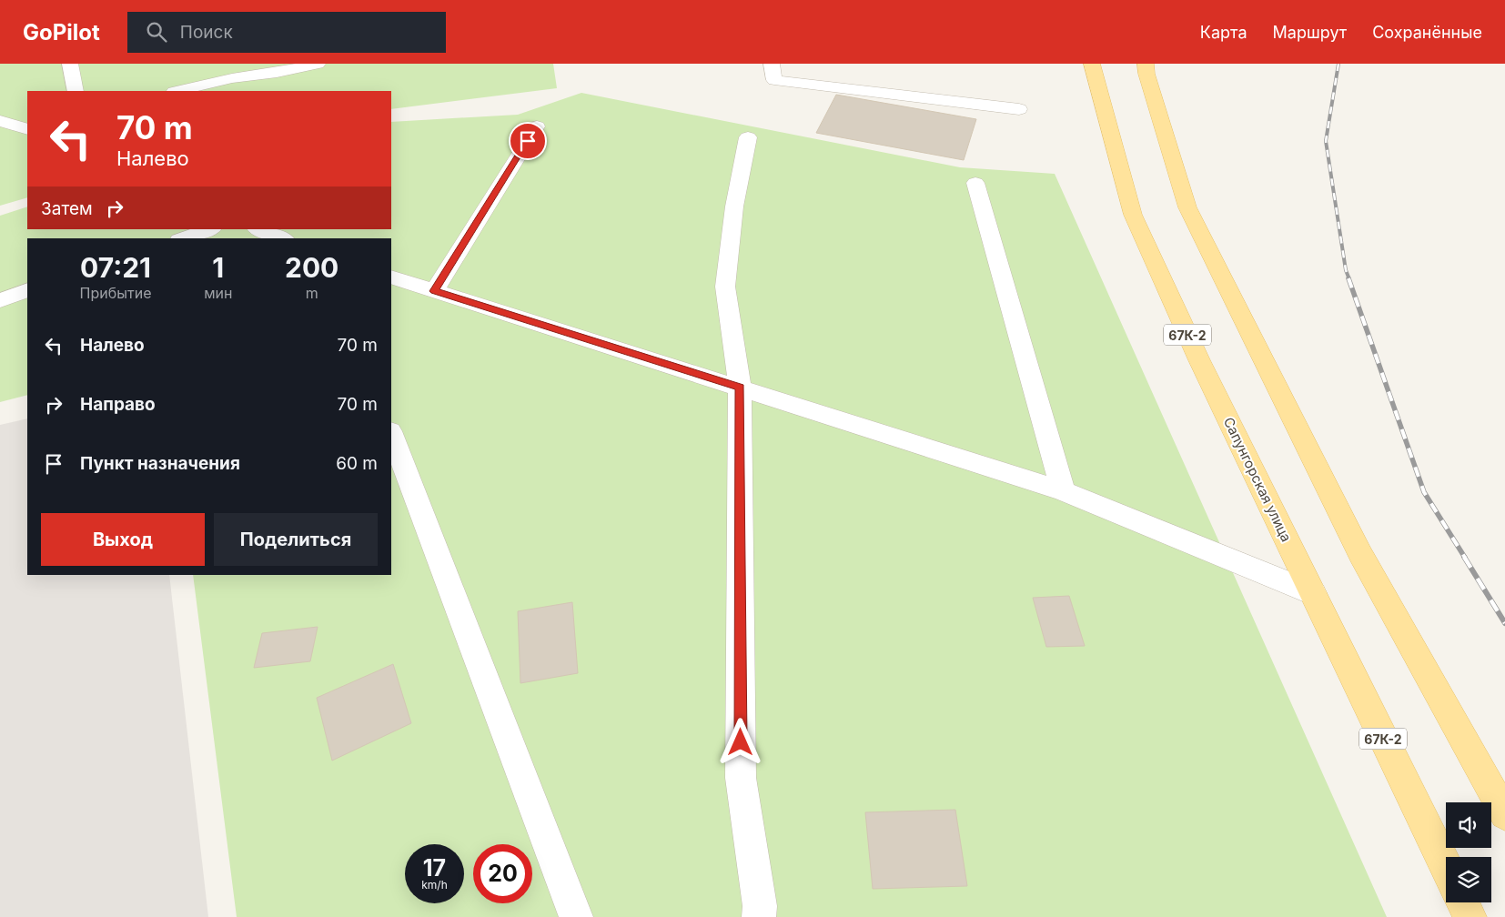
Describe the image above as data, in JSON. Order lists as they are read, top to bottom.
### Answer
{
  "streets": {
    "main road": ["67К-2", "Сапунгорская улица"]
  },
  "page": {
    "header": "GoPilot",
    "search": "Поиск",
    "nav": ["Карта", "Маршрут", "Сохранённые"],
    "turn": ["70 m", "Налево"],
    "then": "Затем",
    "eta": [
      "07:21",
      "Прибытие",
      "1",
      "мин",
      "200",
      "m"
    ],
    "list": [
      {
        "name": "Налево",
        "value": "70 m"
      },
      {
        "name": "Направо",
        "value": "70 m"
      },
      {
        "name": "Пункт назначения",
        "value": "60 m"
      }
    ],
    "buttons": ["Выход", "Поделиться"],
    "speed": "17 km/h",
    "limit": "20"
  }
}
